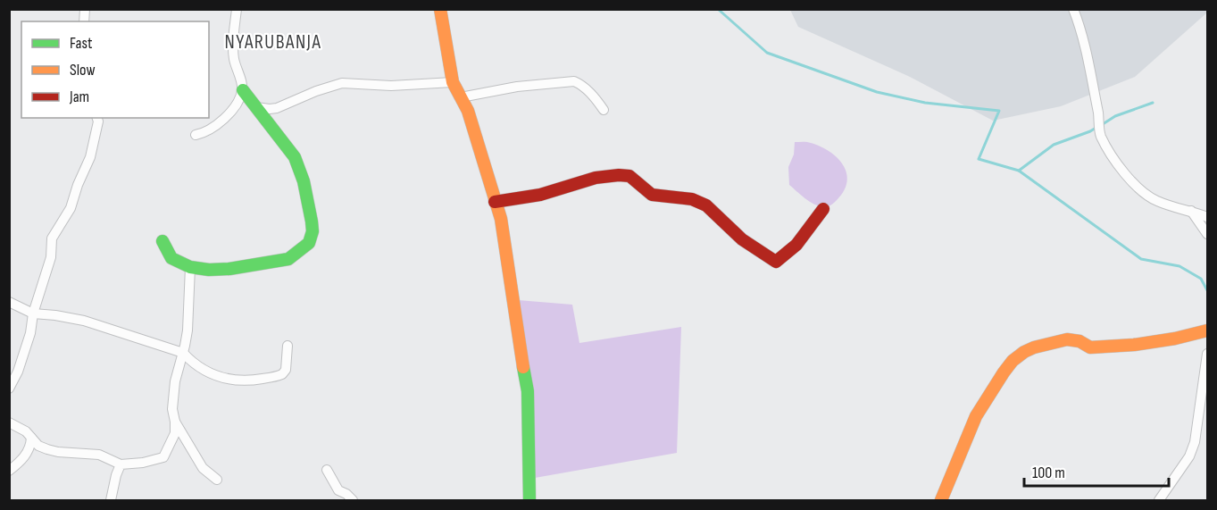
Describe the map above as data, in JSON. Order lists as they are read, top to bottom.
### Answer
{
  "districts": ["NYARUBANJA"],
  "legend": ["Fast", "Slow", "Jam"],
  "scale_bar": "100 m"
}
